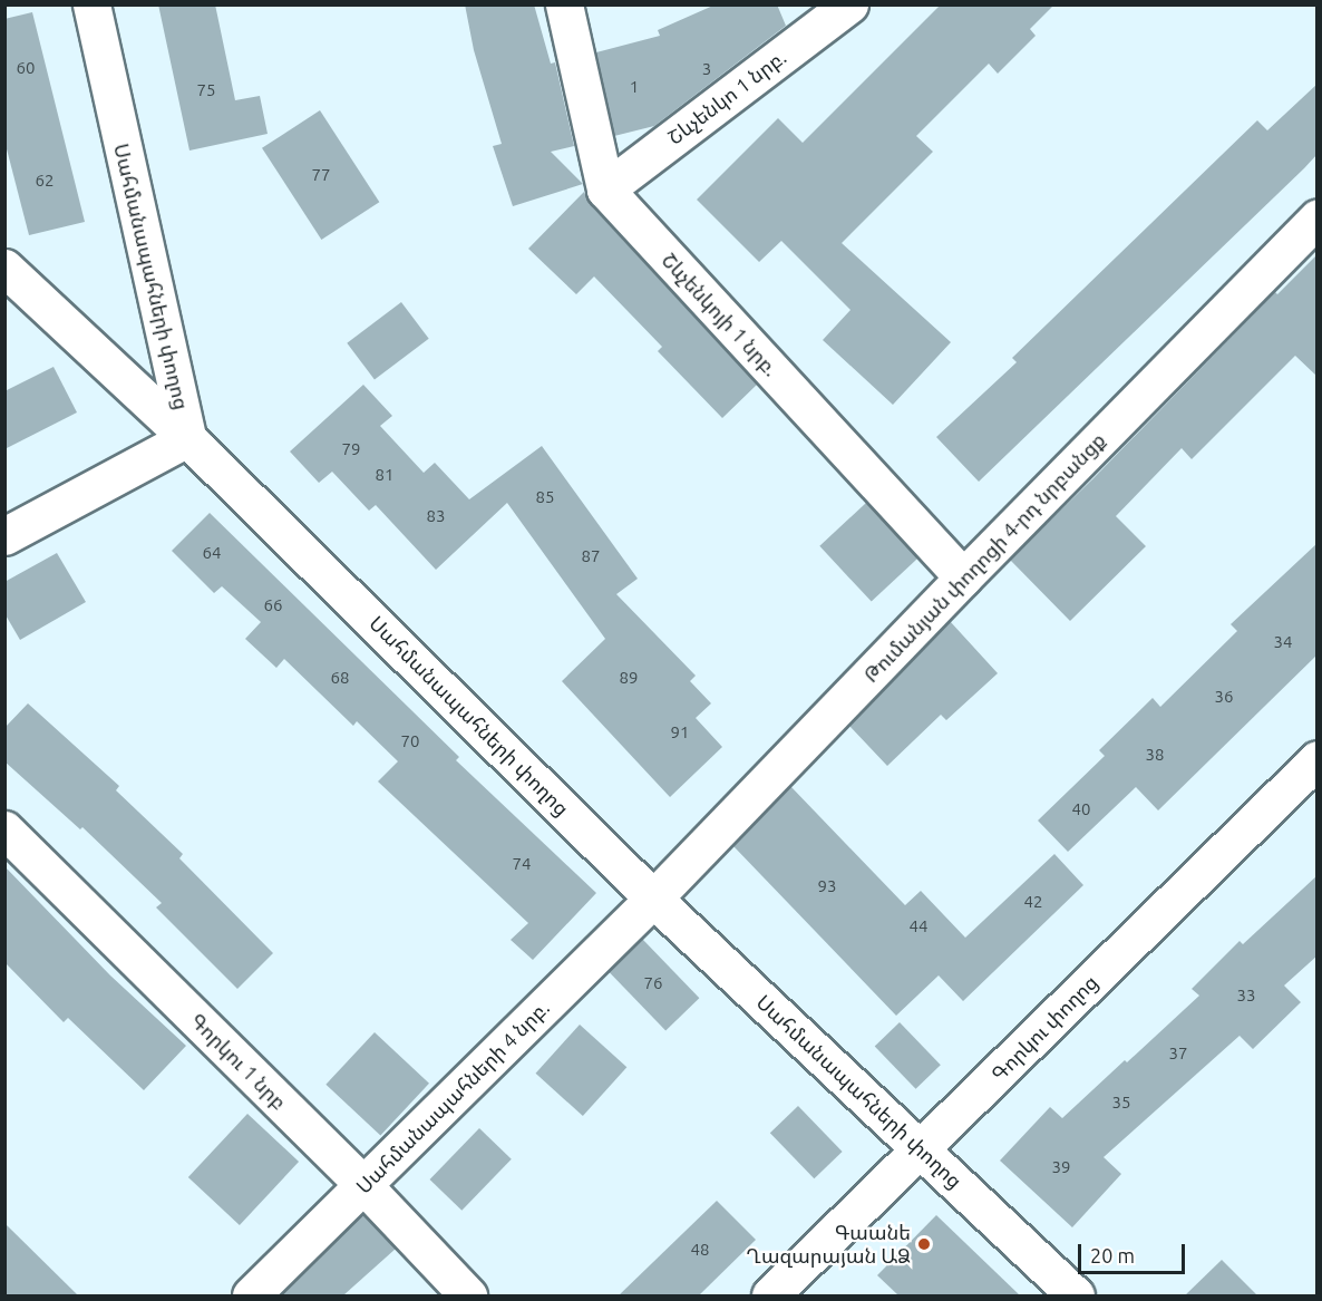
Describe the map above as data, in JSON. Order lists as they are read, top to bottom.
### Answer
{
  "streets": {
    "street": [
      "Շևչենկո 1 նրբ.",
      "Սահմանապահների փողոց",
      "Շևչենկոյի 1 նրբ.",
      "Թումանյան փողոցի 4-րդ նրբանցք",
      "Գորկու փողոց",
      "Գորկու 1 նրբ",
      "Սահմանապահների 4 նրբ."
    ]
  },
  "crossings": [
    ["Շևչենկո 1 նրբ.", "Շևչենկոյի 1 նրբ."],
    ["Սահմանապահների փողոց", "Թումանյան փողոցի 4-րդ նրբանցք"],
    ["Սահմանապահների փողոց", "Գորկու փողոց"],
    ["Սահմանապահների փողոց", "Սահմանապահների 4 նրբ."],
    ["Շևչենկոյի 1 նրբ.", "Թումանյան փողոցի 4-րդ նրբանցք"],
    ["Թումանյան փողոցի 4-րդ նրբանցք", "Սահմանապահների 4 նրբ."],
    ["Գորկու 1 նրբ", "Սահմանապահների 4 նրբ."]
  ],
  "places": ["Գաանե Ղազարայան ԱՁ"],
  "house_numbers": [
    "60",
    "3",
    "1",
    "75",
    "77",
    "62",
    "79",
    "81",
    "85",
    "83",
    "64",
    "87",
    "66",
    "34",
    "68",
    "89",
    "36",
    "91",
    "70",
    "38",
    "40",
    "74",
    "93",
    "42",
    "44",
    "76",
    "33",
    "37",
    "35",
    "39",
    "48"
  ],
  "scale_bar": "20 m"
}
